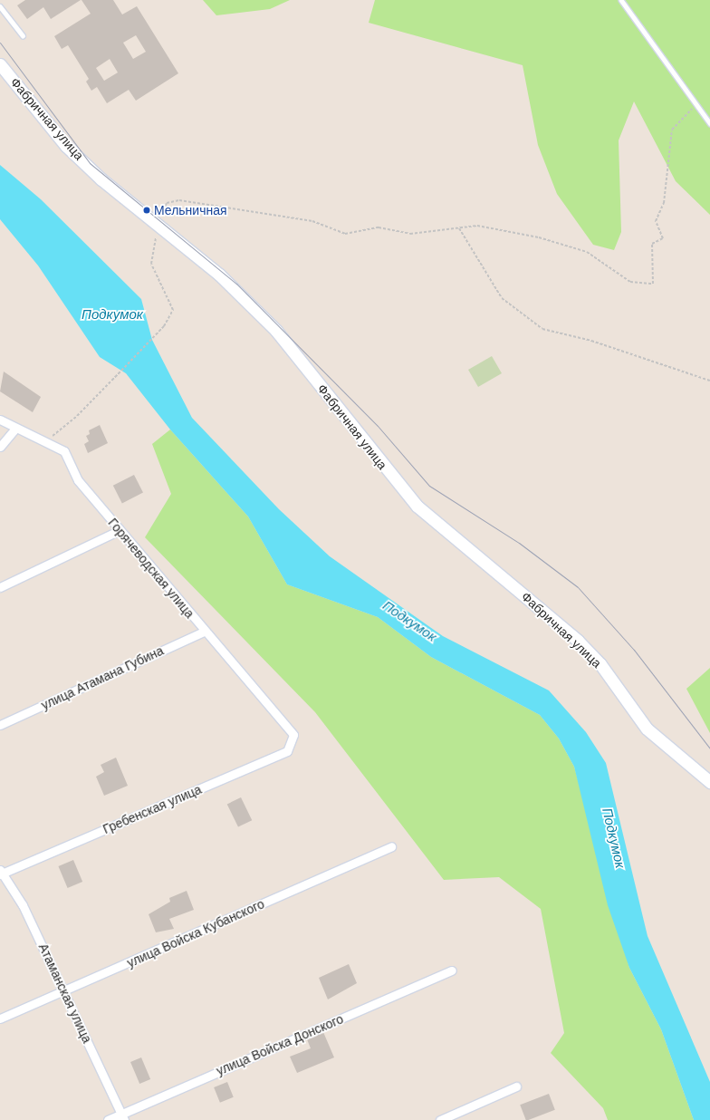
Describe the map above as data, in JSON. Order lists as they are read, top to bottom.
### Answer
{
  "streets": {
    "main road": ["Фабричная улица"],
    "street": [
      "Горячеводская улица",
      "улица Атамана Губина",
      "Гребенская улица",
      "улица Войска Кубанского",
      "Атаманская улица",
      "улица Войска Донского"
    ]
  },
  "crossings": [
    ["Горячеводская улица", "улица Атамана Губина"],
    ["Горячеводская улица", "Гребенская улица"],
    ["Гребенская улица", "Атаманская улица"],
    ["улица Войска Кубанского", "Атаманская улица"],
    ["Атаманская улица", "улица Войска Донского"]
  ],
  "water": ["Подкумок"],
  "places": ["Мельничная"]
}
